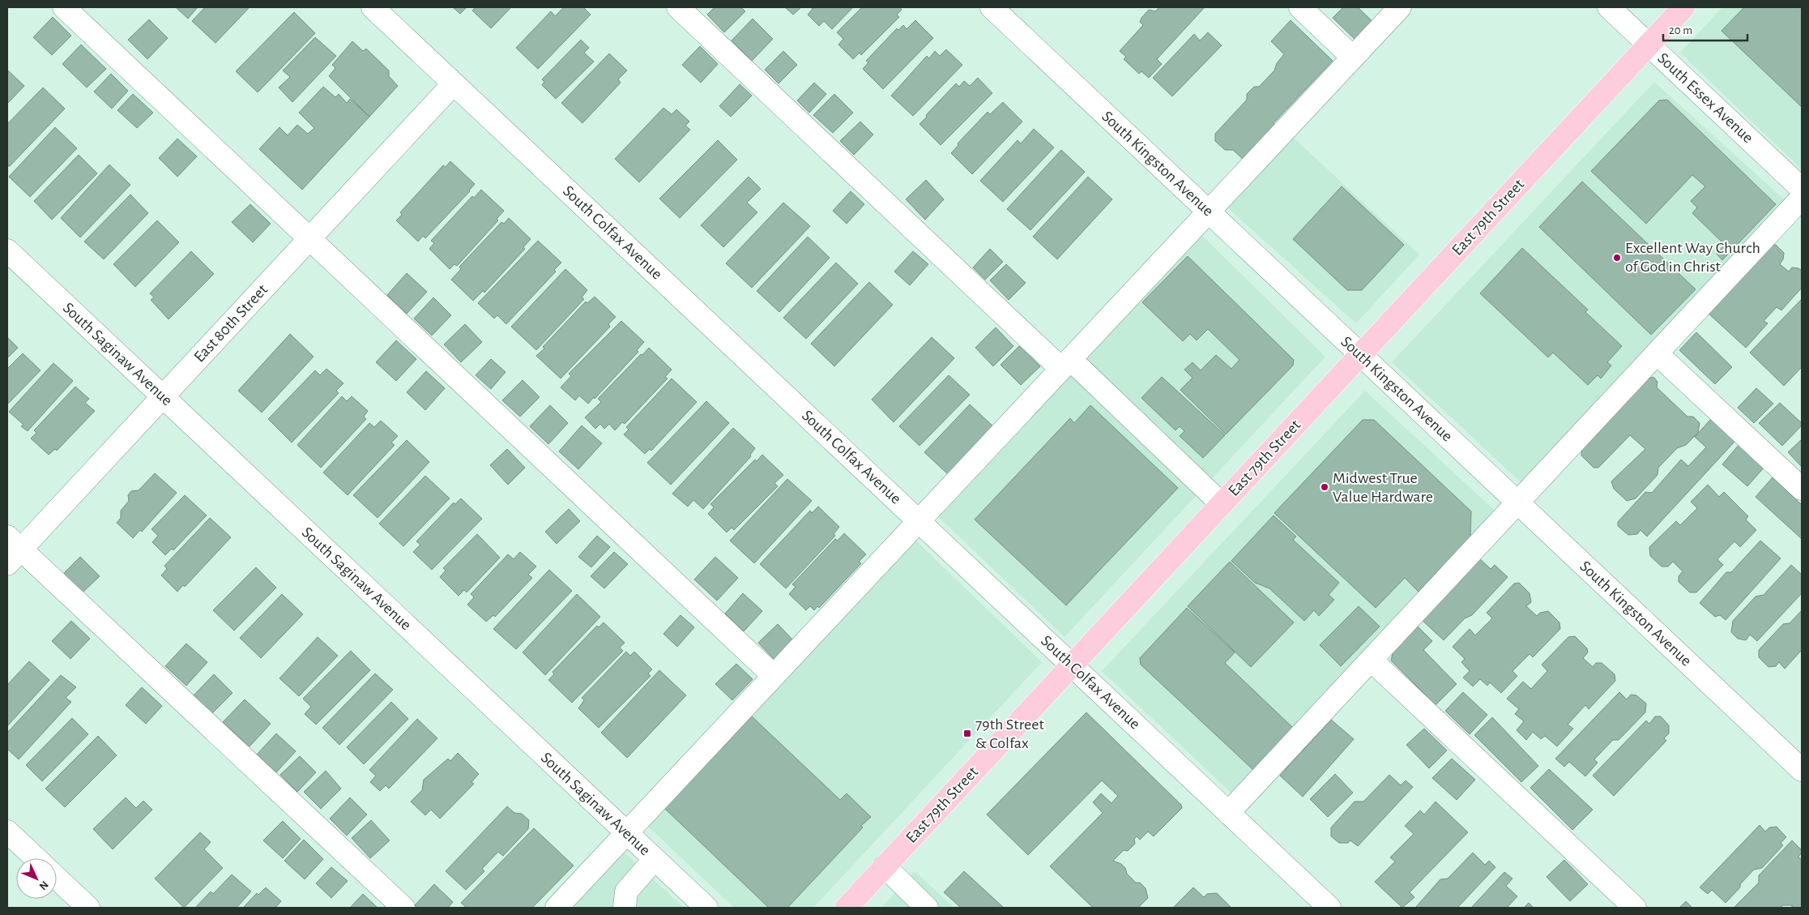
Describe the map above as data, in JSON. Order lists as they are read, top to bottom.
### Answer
{
  "streets": {
    "main road": ["East 79th Street"],
    "street": [
      "South Essex Avenue",
      "South Kingston Avenue",
      "South Colfax Avenue",
      "East 80th Street",
      "South Saginaw Avenue"
    ]
  },
  "crossings": [
    ["South Essex Avenue", "East 79th Street"],
    ["South Kingston Avenue", "East 79th Street"],
    ["East 79th Street", "South Colfax Avenue"],
    ["South Colfax Avenue", "East 80th Street"],
    ["East 80th Street", "South Saginaw Avenue"]
  ],
  "places": {
    "other": ["Excellent Way Church of God in Christ", "Midwest True Value Hardware"],
    "transit": ["79th Street & Colfax"]
  },
  "scale_bar": "20 m",
  "north": "bottom right"
}
